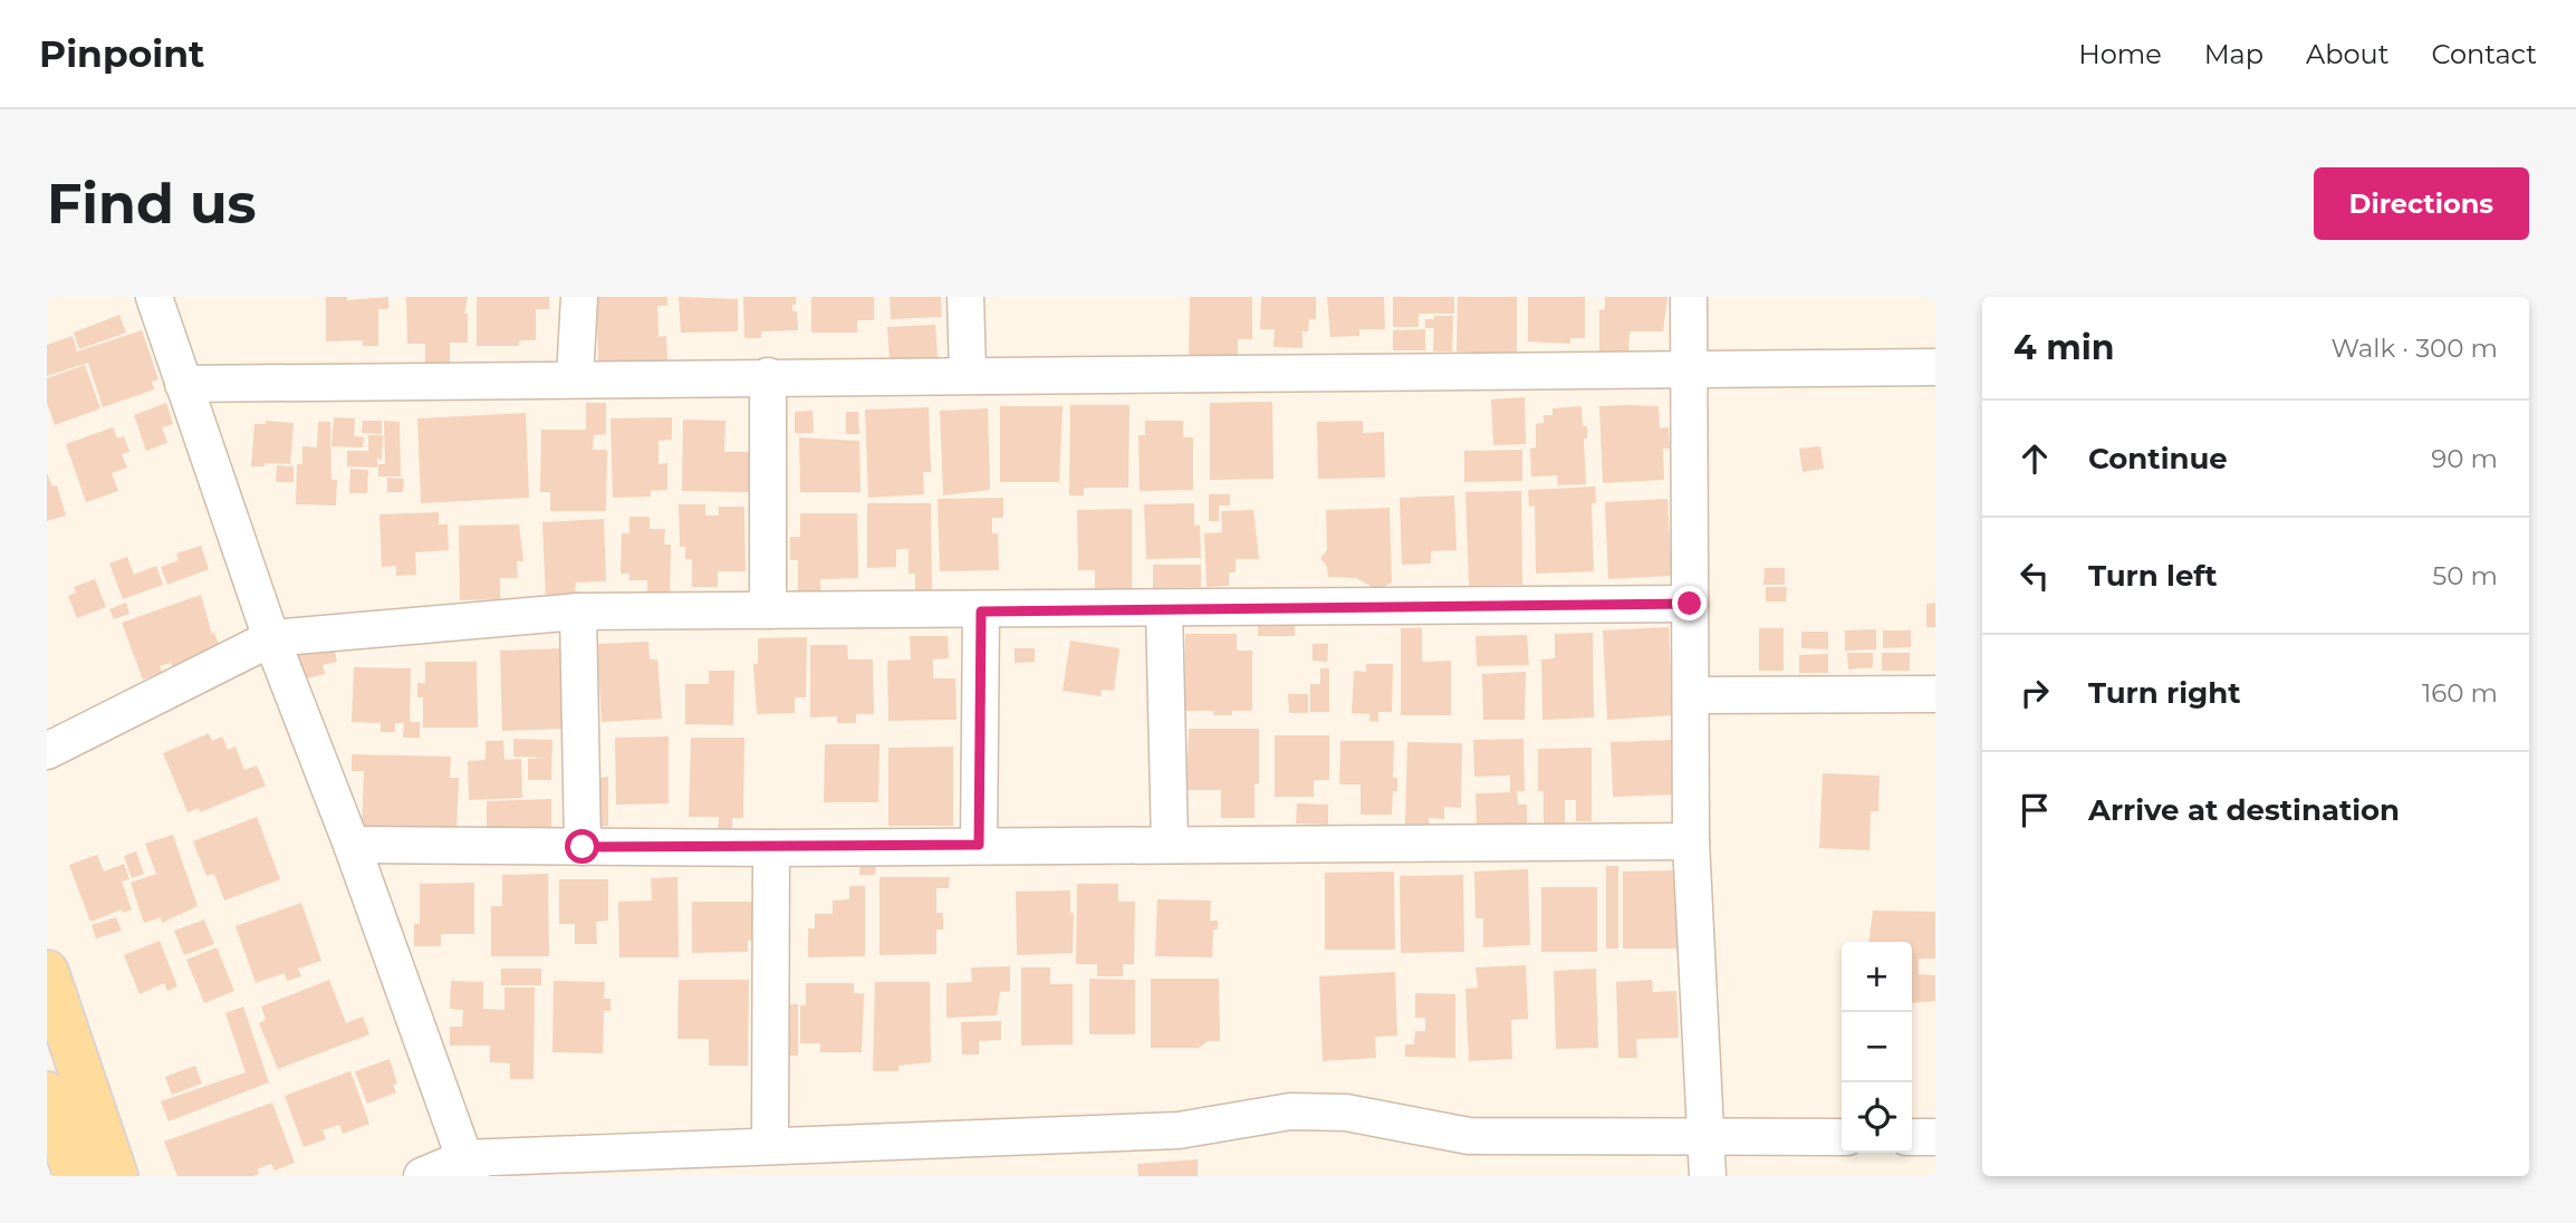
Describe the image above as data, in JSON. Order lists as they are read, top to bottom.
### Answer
{
  "page": {
    "header": "Pinpoint",
    "nav": [
      "Home",
      "Map",
      "About",
      "Contact"
    ],
    "buttons": "Directions",
    "title": "Find us",
    "heading": ["4 min", "Walk · 300 m"],
    "list": [
      ["Continue", "90 m"],
      ["Turn left", "50 m"],
      ["Turn right", "160 m"],
      "Arrive at destination"
    ],
    "map_buttons": ["+", "−"]
  }
}
